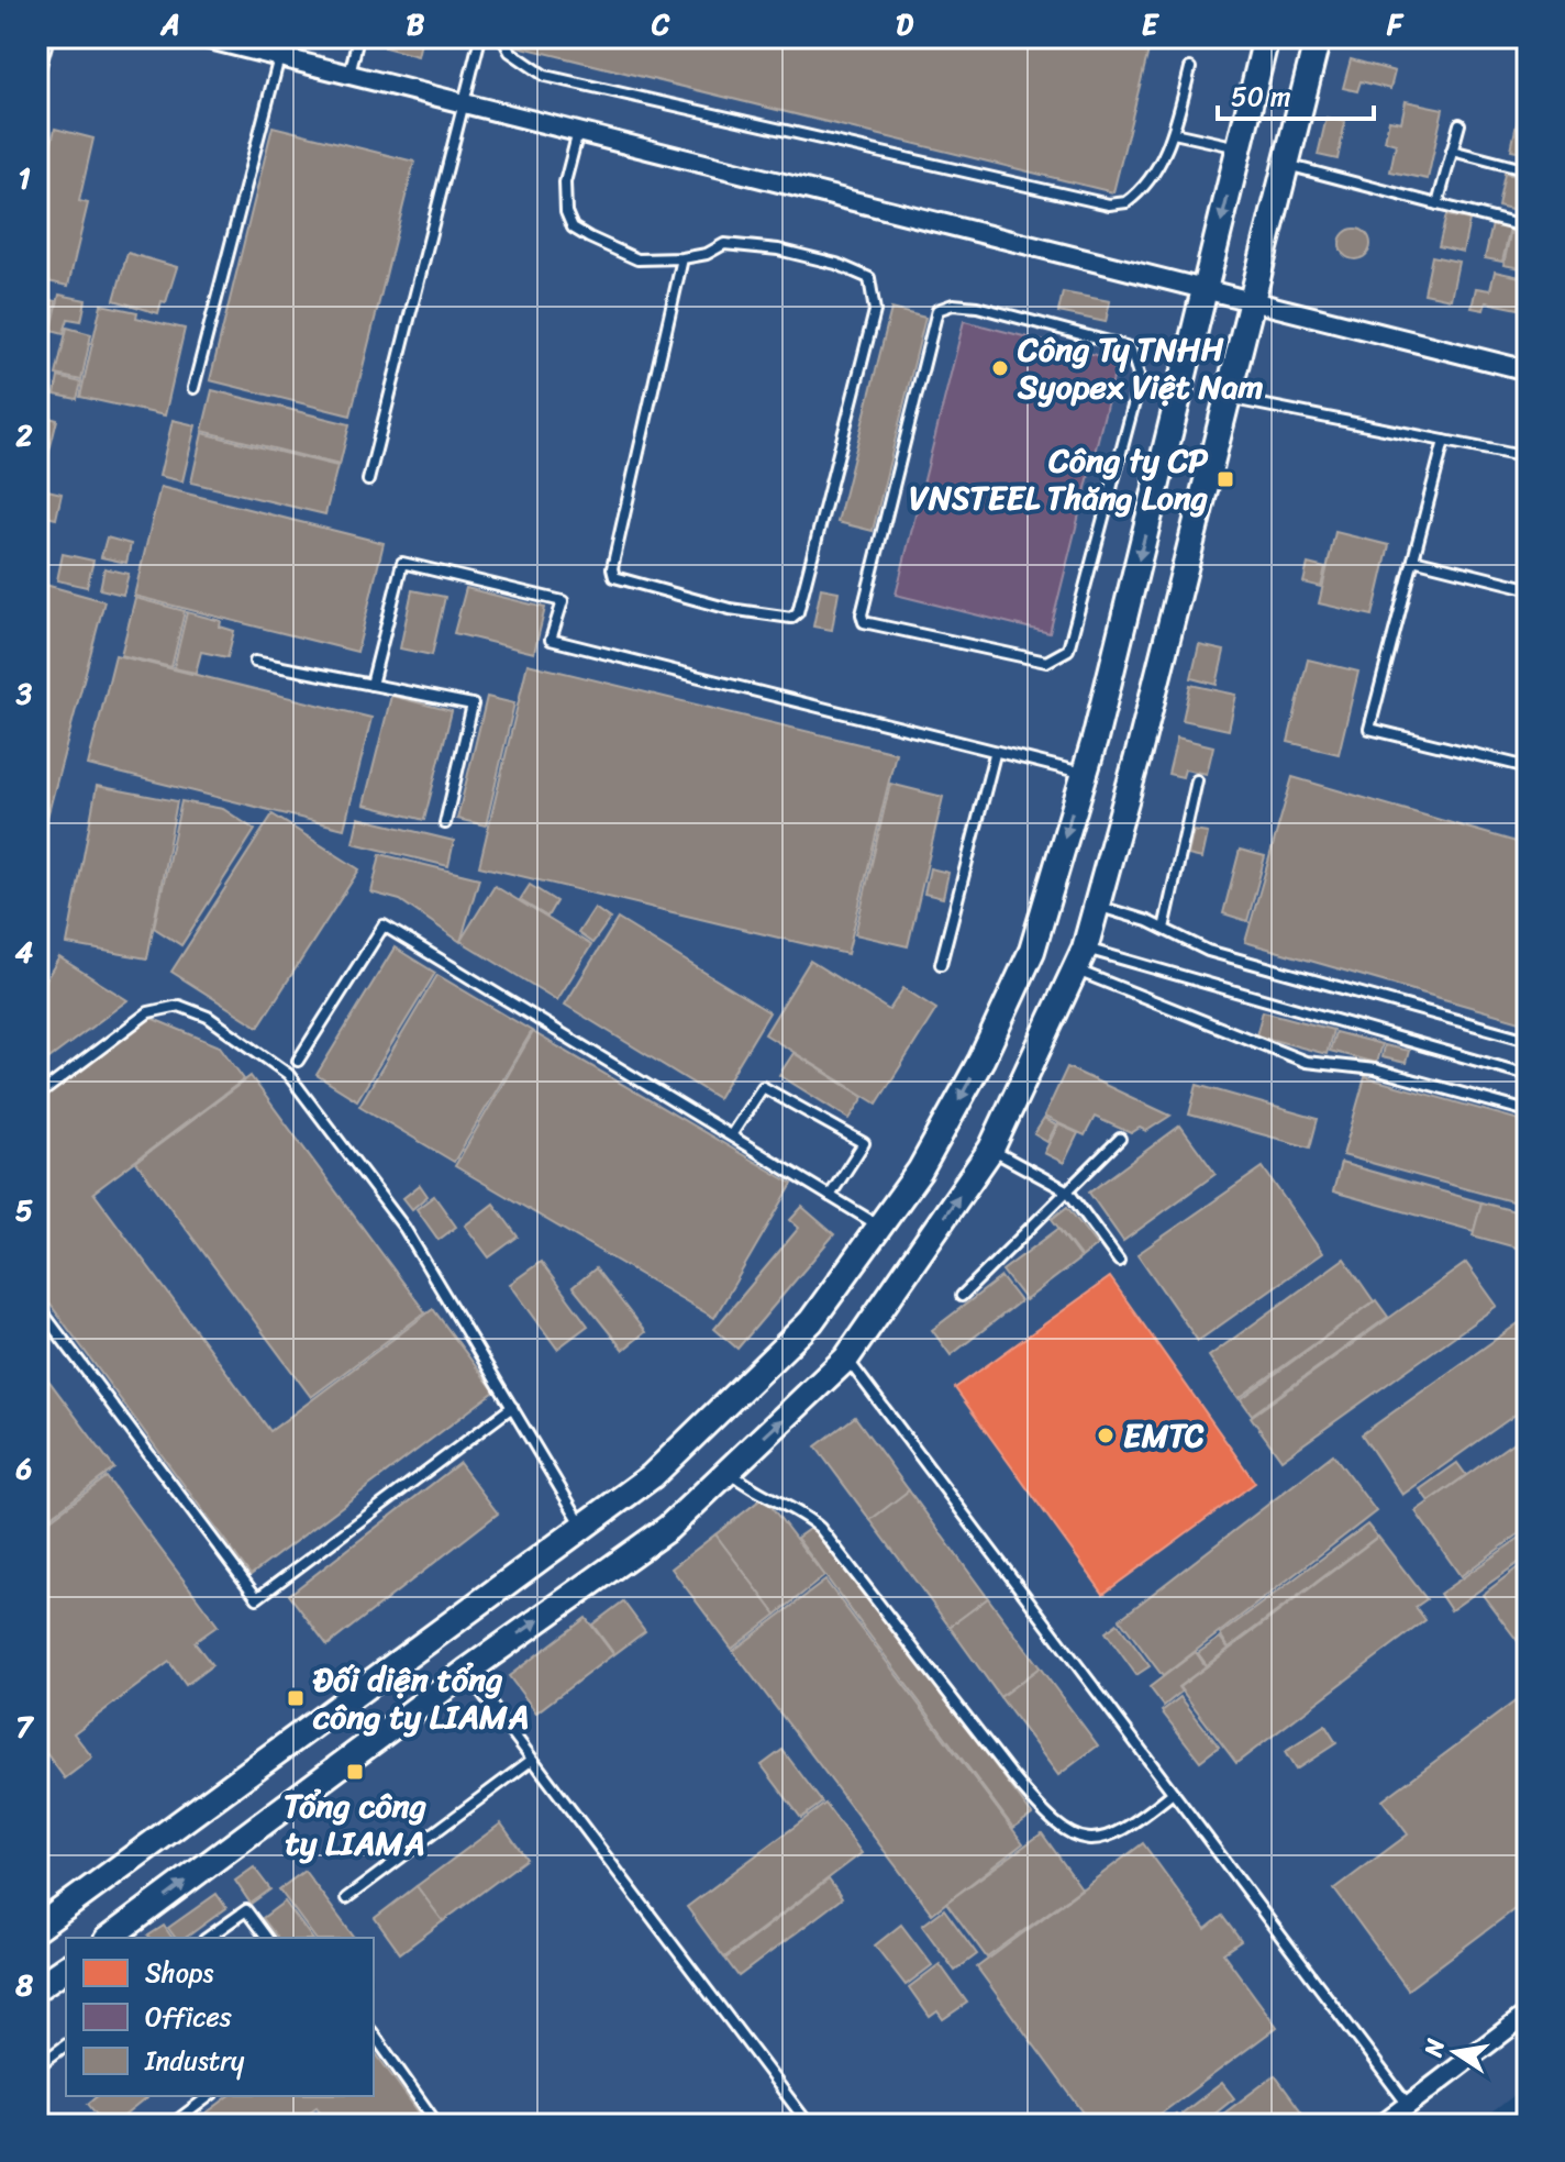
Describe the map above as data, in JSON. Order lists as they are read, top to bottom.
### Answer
{
  "places": {
    "other": ["Công Ty TNHH Syopex Việt Nam", "EMTC"],
    "transit": ["Công ty CP VNSTEEL Thăng Long", "Đối diện tổng công ty LIAMA", "Tổng công ty LIAMA"]
  },
  "legend": ["Shops", "Offices", "Industry"],
  "scale_bar": "50 m",
  "north": "left",
  "grid": {
    "columns": [
      "A",
      "B",
      "C",
      "D",
      "E",
      "F"
    ],
    "rows": [
      "1",
      "2",
      "3",
      "4",
      "5",
      "6",
      "7",
      "8"
    ]
  }
}
